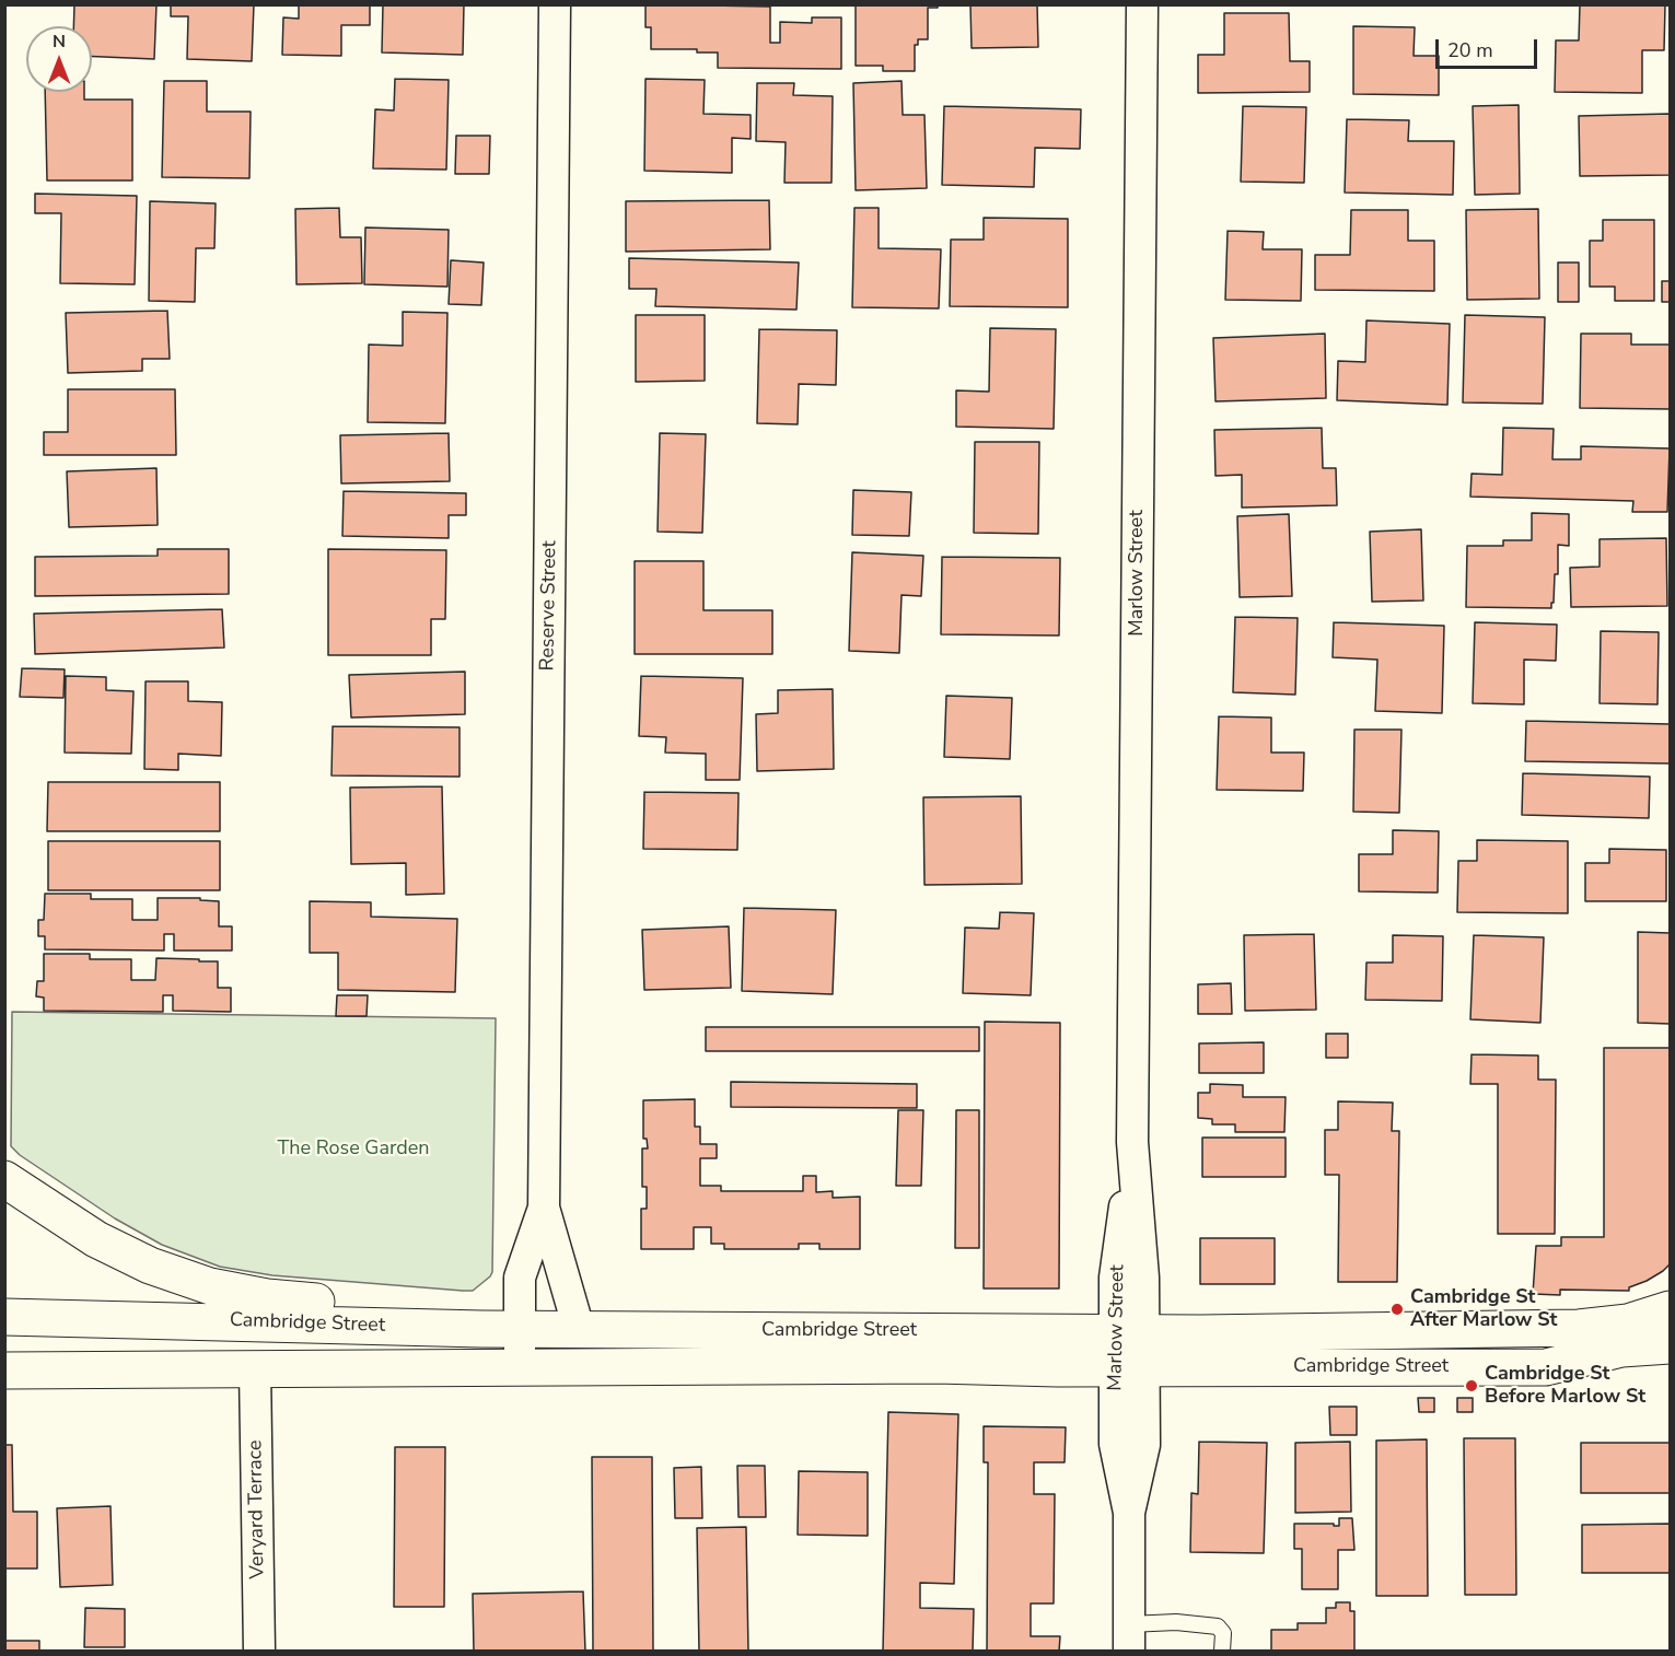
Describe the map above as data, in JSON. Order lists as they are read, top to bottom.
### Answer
{
  "streets": {
    "main road": ["Cambridge Street"],
    "street": ["Marlow Street", "Reserve Street", "Veryard Terrace"]
  },
  "crossings": [
    ["Marlow Street", "Cambridge Street"],
    ["Reserve Street", "Cambridge Street"],
    ["Cambridge Street", "Veryard Terrace"]
  ],
  "parks": ["The Rose Garden"],
  "places": ["Cambridge St After Marlow St", "Cambridge St Before Marlow St"],
  "scale_bar": "20 m",
  "north": "top"
}
